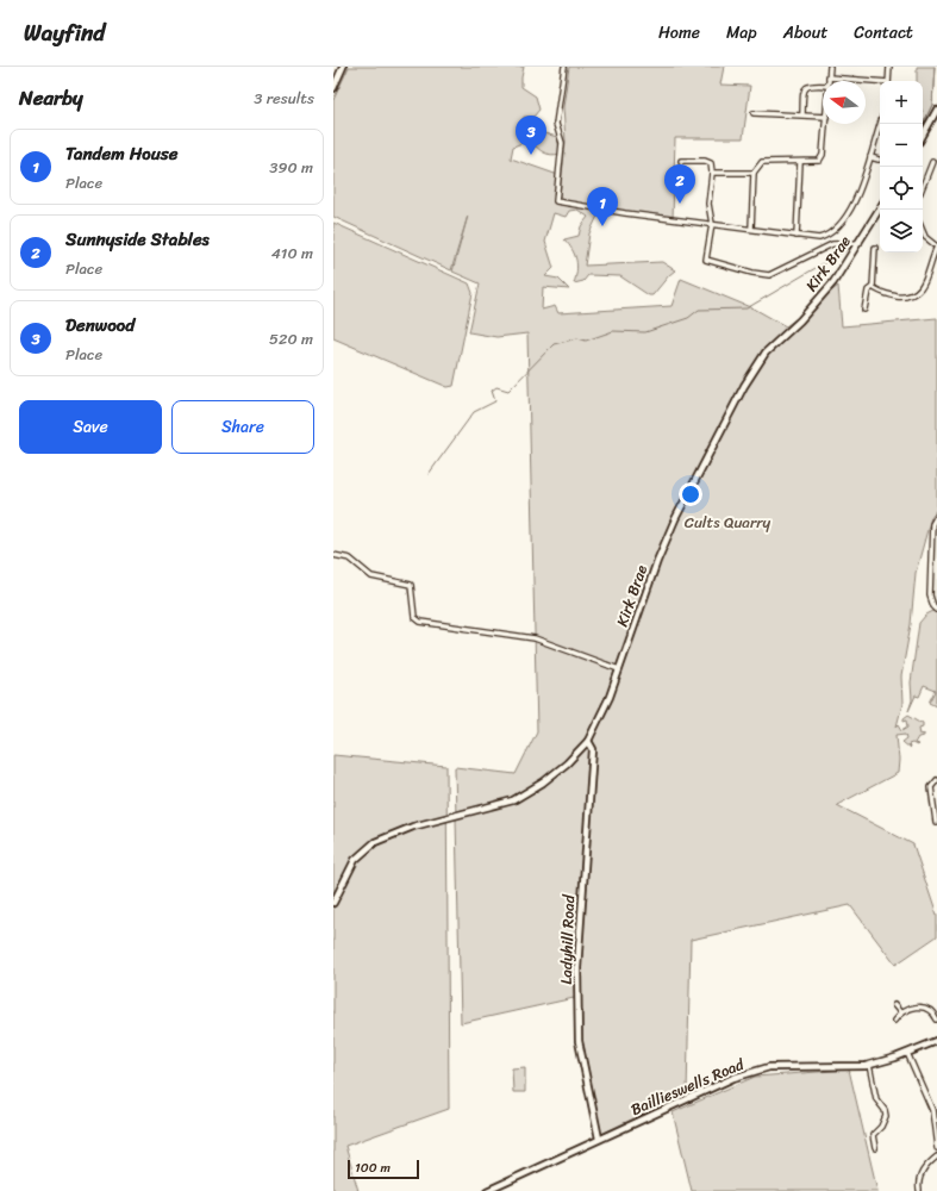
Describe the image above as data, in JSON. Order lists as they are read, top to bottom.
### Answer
{
  "streets": {
    "street": ["Kirk Brae", "Ladyhill Road", "Baillieswells Road"]
  },
  "crossings": [
    ["Kirk Brae", "Ladyhill Road"],
    ["Ladyhill Road", "Baillieswells Road"]
  ],
  "parks": ["Cults Quarry"],
  "scale_bar": "100 m",
  "north": "left",
  "page": {
    "header": "Wayfind",
    "nav": [
      "Home",
      "Map",
      "About",
      "Contact"
    ],
    "heading": ["Nearby", "3 results"],
    "map_buttons": ["+", "−"],
    "pins": ["3", "2", "1"],
    "list": [
      {
        "mark": "1",
        "name": "Tandem House",
        "note": "Place",
        "value": "390 m"
      },
      {
        "mark": "2",
        "name": "Sunnyside Stables",
        "note": "Place",
        "value": "410 m"
      },
      {
        "mark": "3",
        "name": "Denwood",
        "note": "Place",
        "value": "520 m"
      }
    ],
    "buttons": ["Save", "Share"],
    "scale": "100 m"
  }
}
